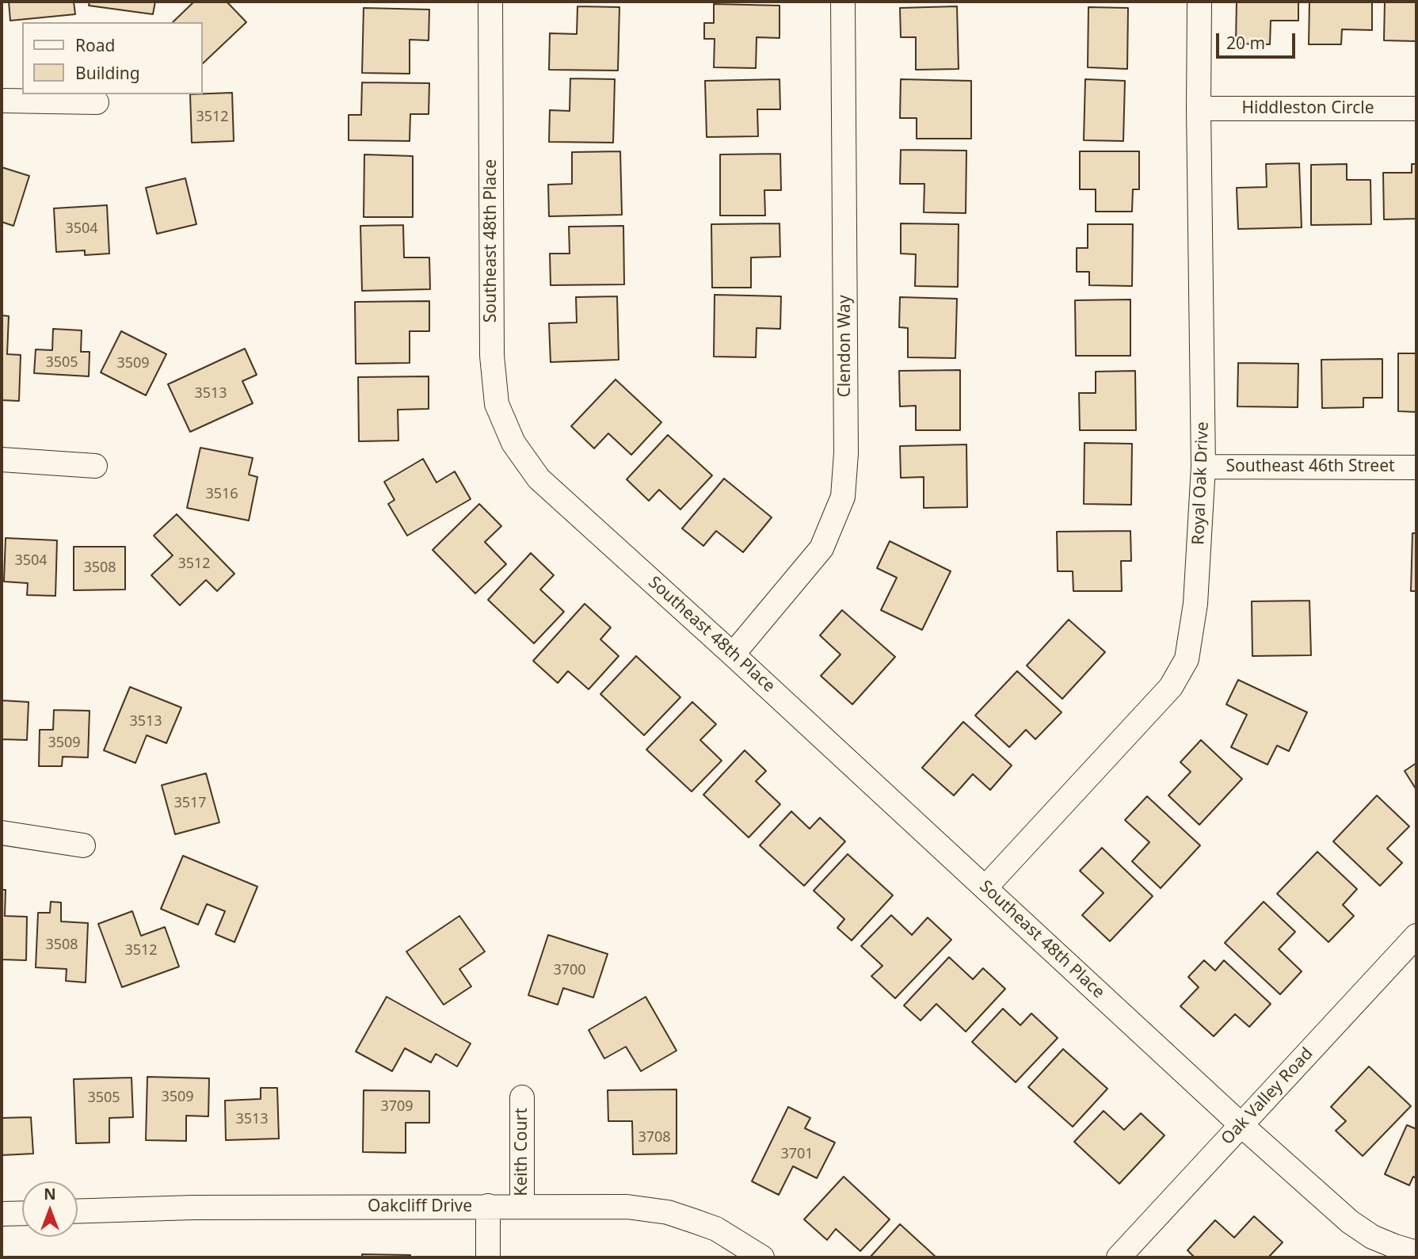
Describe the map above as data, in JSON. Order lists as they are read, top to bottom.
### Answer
{
  "streets": {
    "street": [
      "Hiddleston Circle",
      "Southeast 48th Place",
      "Clendon Way",
      "Southeast 46th Street",
      "Royal Oak Drive",
      "Oak Valley Road",
      "Keith Court",
      "Oakcliff Drive"
    ]
  },
  "crossings": [
    ["Hiddleston Circle", "Royal Oak Drive"],
    ["Southeast 48th Place", "Clendon Way"],
    ["Southeast 48th Place", "Royal Oak Drive"],
    ["Southeast 48th Place", "Oak Valley Road"],
    ["Southeast 46th Street", "Royal Oak Drive"],
    ["Keith Court", "Oakcliff Drive"]
  ],
  "house_numbers": [
    "3512",
    "3504",
    "3505",
    "3509",
    "3513",
    "3516",
    "3504",
    "3512",
    "3508",
    "3513",
    "3509",
    "3517",
    "3508",
    "3512",
    "3700",
    "3509",
    "3505",
    "3709",
    "3513",
    "3708",
    "3701"
  ],
  "legend": ["Road", "Building"],
  "scale_bar": "20 m",
  "north": "top"
}
